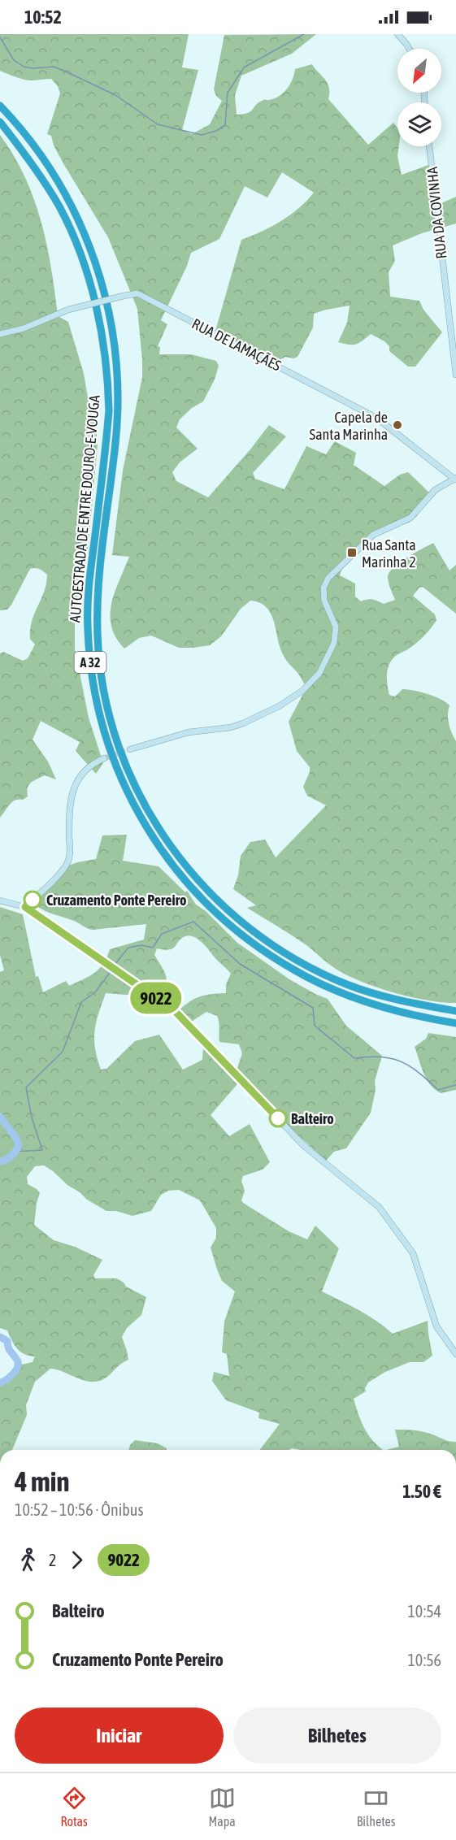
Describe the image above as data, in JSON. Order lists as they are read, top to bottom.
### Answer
{
  "streets": {
    "highway": ["AUTOESTRADA DE ENTRE DOURO-E-VOUGA", "A 32"],
    "street": ["RUA DA COVINHA", "RUA DE LAMAÇÃES"]
  },
  "places": {
    "other": ["Capela de Santa Marinha", "Cruzamento Ponte Pereiro", "Balteiro"],
    "transit": ["Rua Santa Marinha 2"]
  },
  "lines": ["bus line 9022"],
  "north": "bottom left",
  "page": {
    "status": "10:52",
    "on_map": "9022",
    "heading": ["4 min", "10:52 – 10:56 · Ônibus", "1.50 €"],
    "legs": ["2", "9022"],
    "list": [
      {
        "name": "Balteiro",
        "value": "10:54"
      },
      {
        "name": "Cruzamento Ponte Pereiro",
        "value": "10:56"
      }
    ],
    "buttons": ["Iniciar", "Bilhetes"],
    "tabs": ["Rotas", "Mapa", "Bilhetes"]
  }
}
